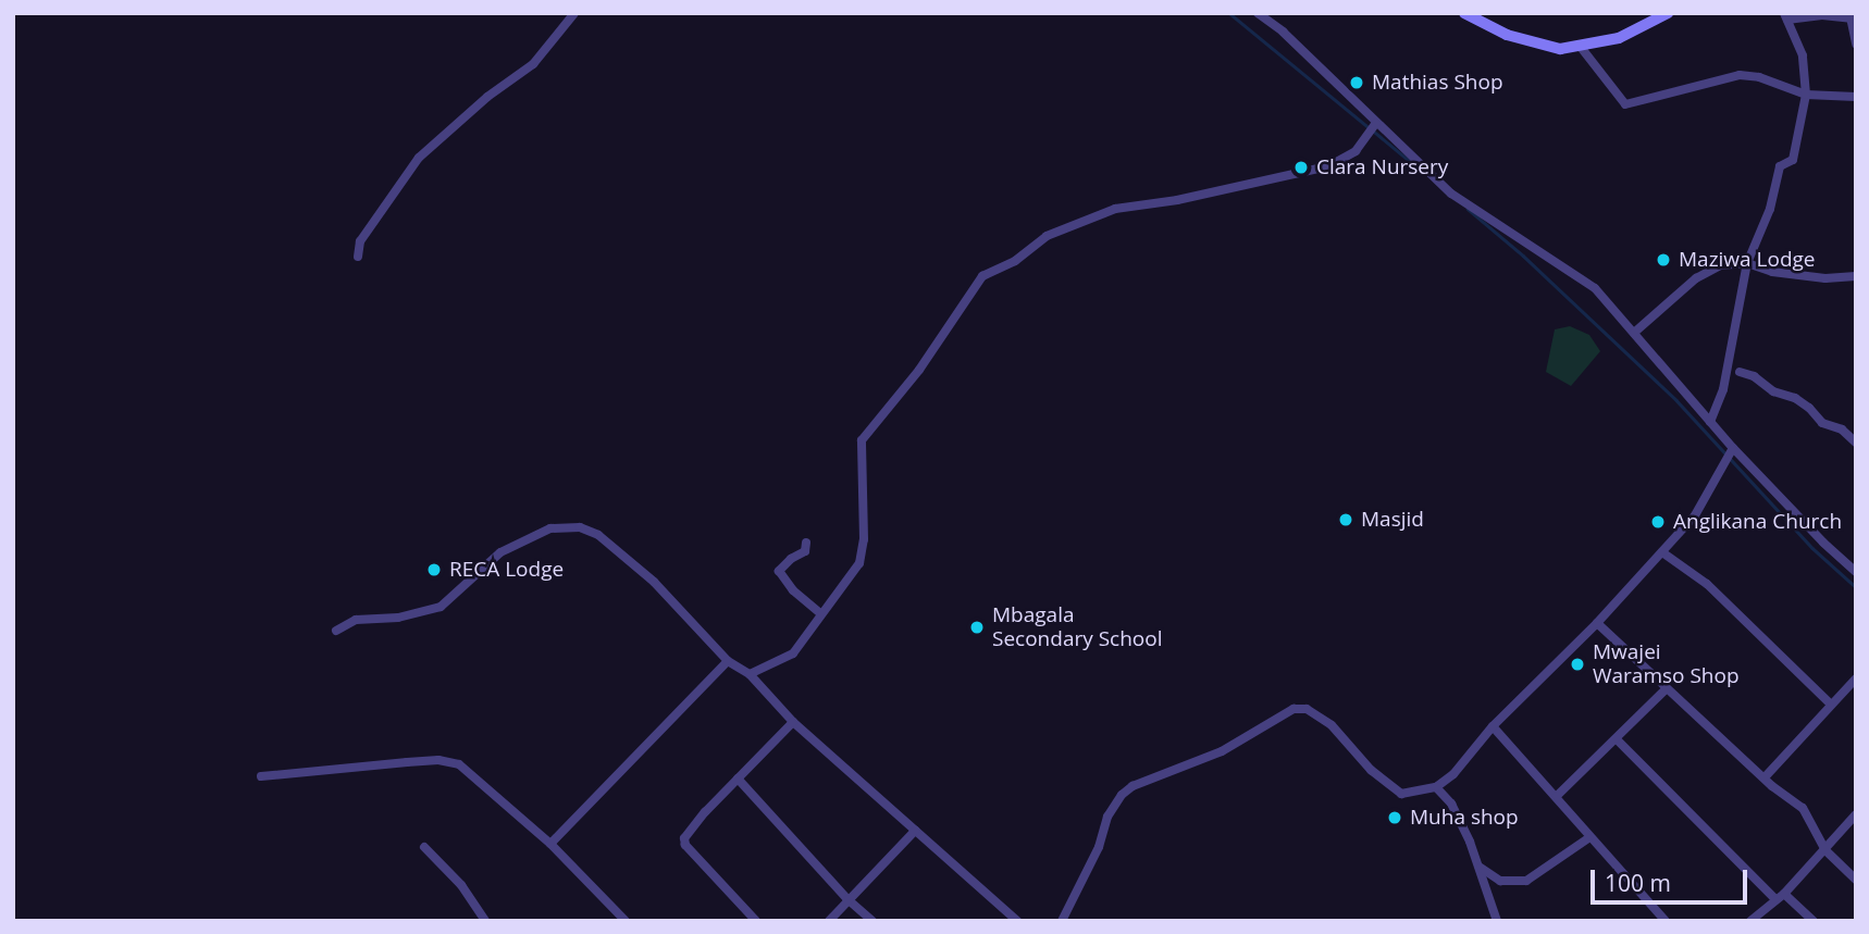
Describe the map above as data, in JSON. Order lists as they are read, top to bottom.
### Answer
{
  "places": [
    "Mathias Shop",
    "Clara Nursery",
    "Maziwa Lodge",
    "Masjid",
    "Anglikana Church",
    "RECA Lodge",
    "Mbagala Secondary School",
    "Mwajei Waramso Shop",
    "Muha shop"
  ],
  "scale_bar": "100 m"
}
